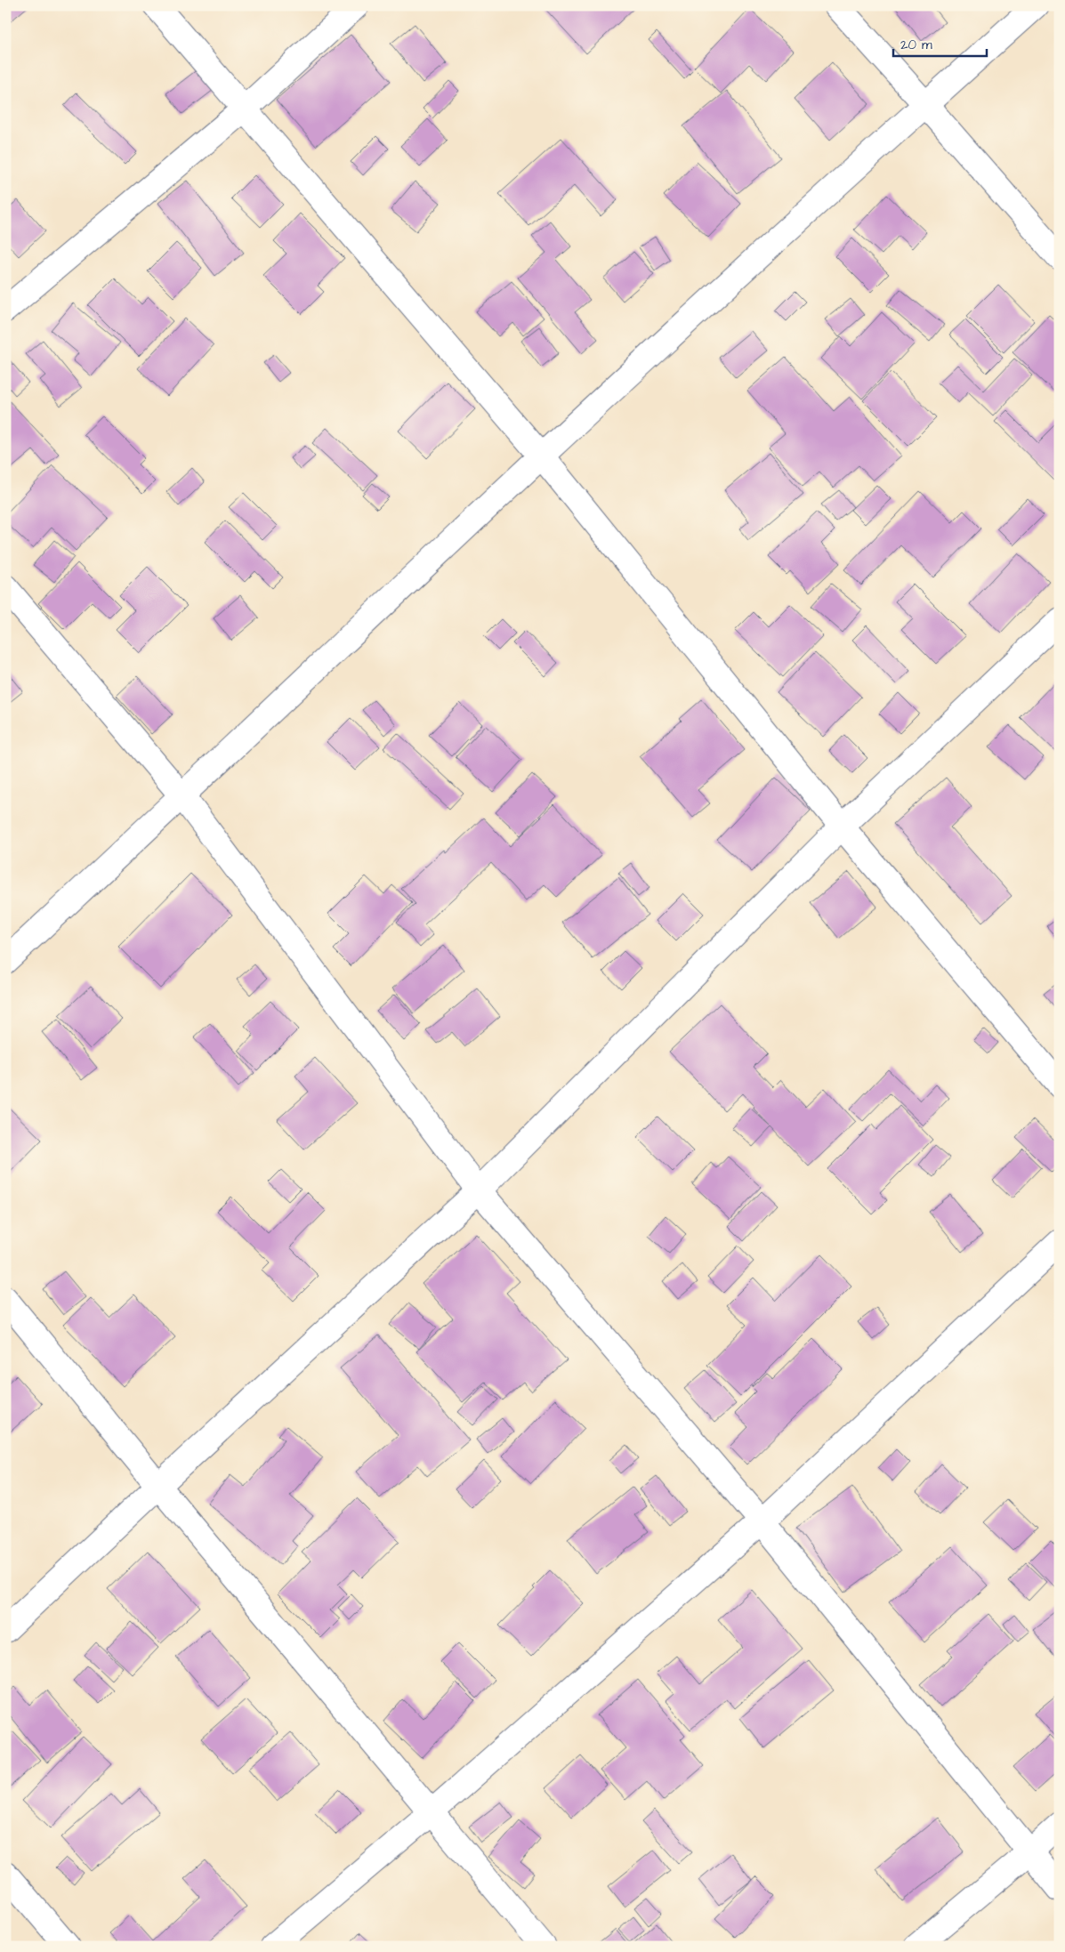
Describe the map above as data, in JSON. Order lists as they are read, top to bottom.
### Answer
{
  "scale_bar": "20 m"
}
